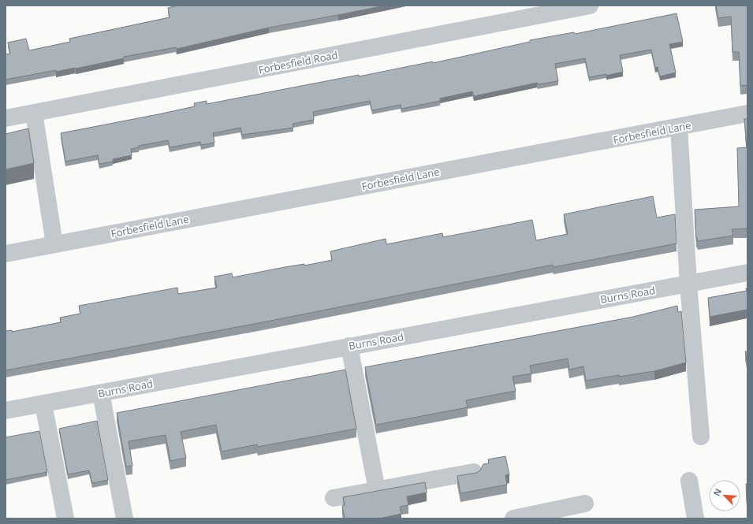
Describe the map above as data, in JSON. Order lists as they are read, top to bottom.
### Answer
{
  "streets": {
    "street": ["Forbesfield Road", "Forbesfield Lane", "Burns Road"]
  },
  "north": "top left"
}
